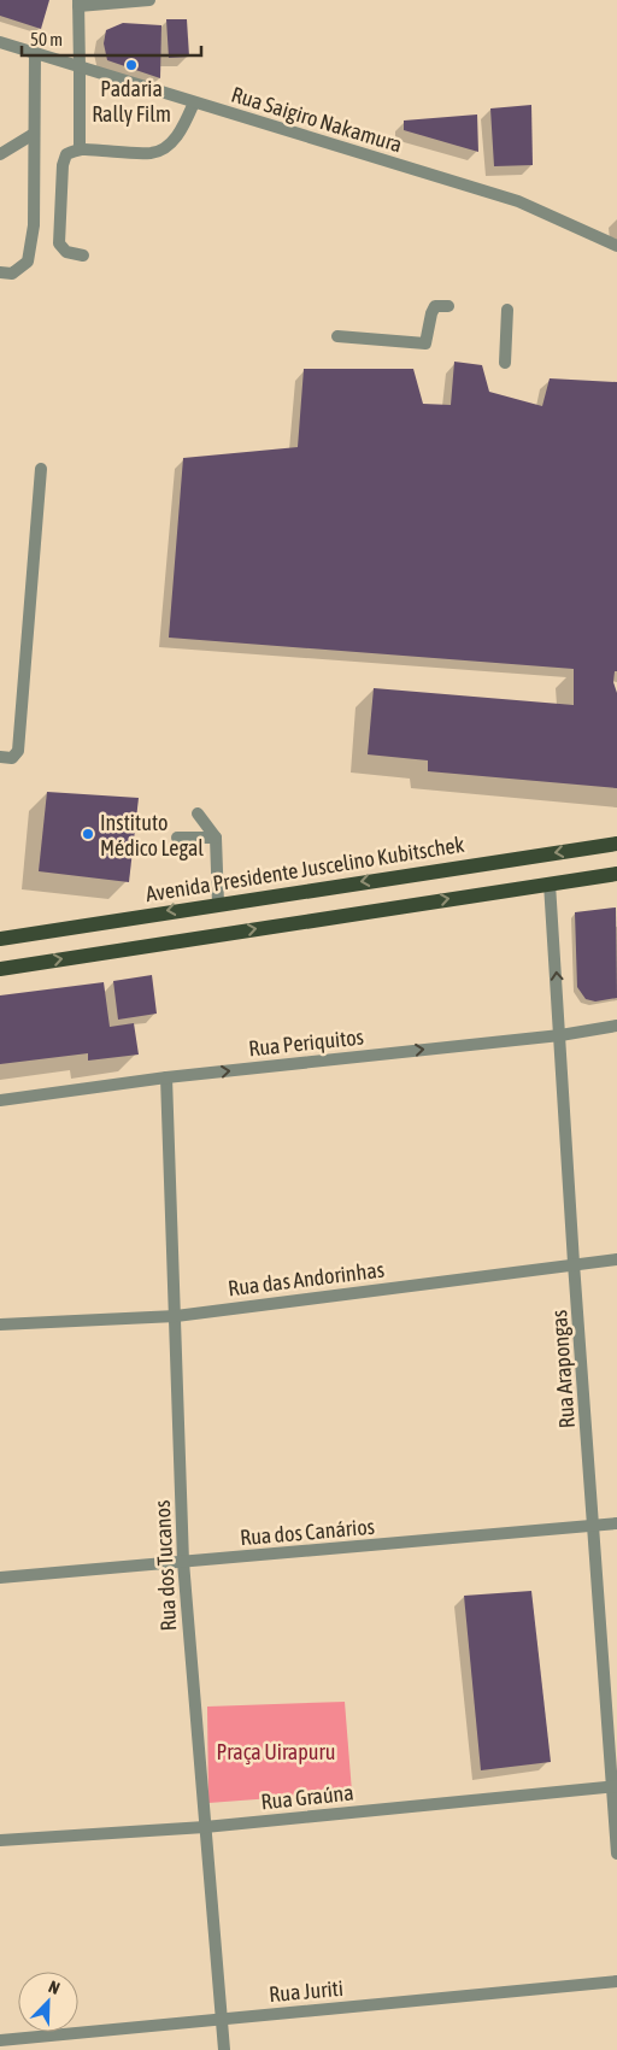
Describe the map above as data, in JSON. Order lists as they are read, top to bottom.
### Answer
{
  "streets": {
    "main road": ["Avenida Presidente Juscelino Kubitschek"],
    "street": [
      "Rua Saigiro Nakamura",
      "Rua Periquitos",
      "Rua das Andorinhas",
      "Rua Arapongas",
      "Rua dos Canários",
      "Rua dos Tucanos",
      "Rua Graúna",
      "Rua Juriti"
    ]
  },
  "crossings": [
    ["Rua Periquitos", "Rua Arapongas"],
    ["Rua Periquitos", "Rua dos Tucanos"],
    ["Rua das Andorinhas", "Rua Arapongas"],
    ["Rua das Andorinhas", "Rua dos Tucanos"],
    ["Rua Arapongas", "Rua dos Canários"],
    ["Rua Arapongas", "Rua Graúna"],
    ["Rua dos Canários", "Rua dos Tucanos"],
    ["Rua dos Tucanos", "Rua Graúna"],
    ["Rua dos Tucanos", "Rua Juriti"]
  ],
  "one_way": ["Rua Periquitos"],
  "parks": ["Praça Uirapuru"],
  "places": ["Padaria Rally Film", "Instituto Médico Legal"],
  "scale_bar": "50 m",
  "north": "top right"
}
